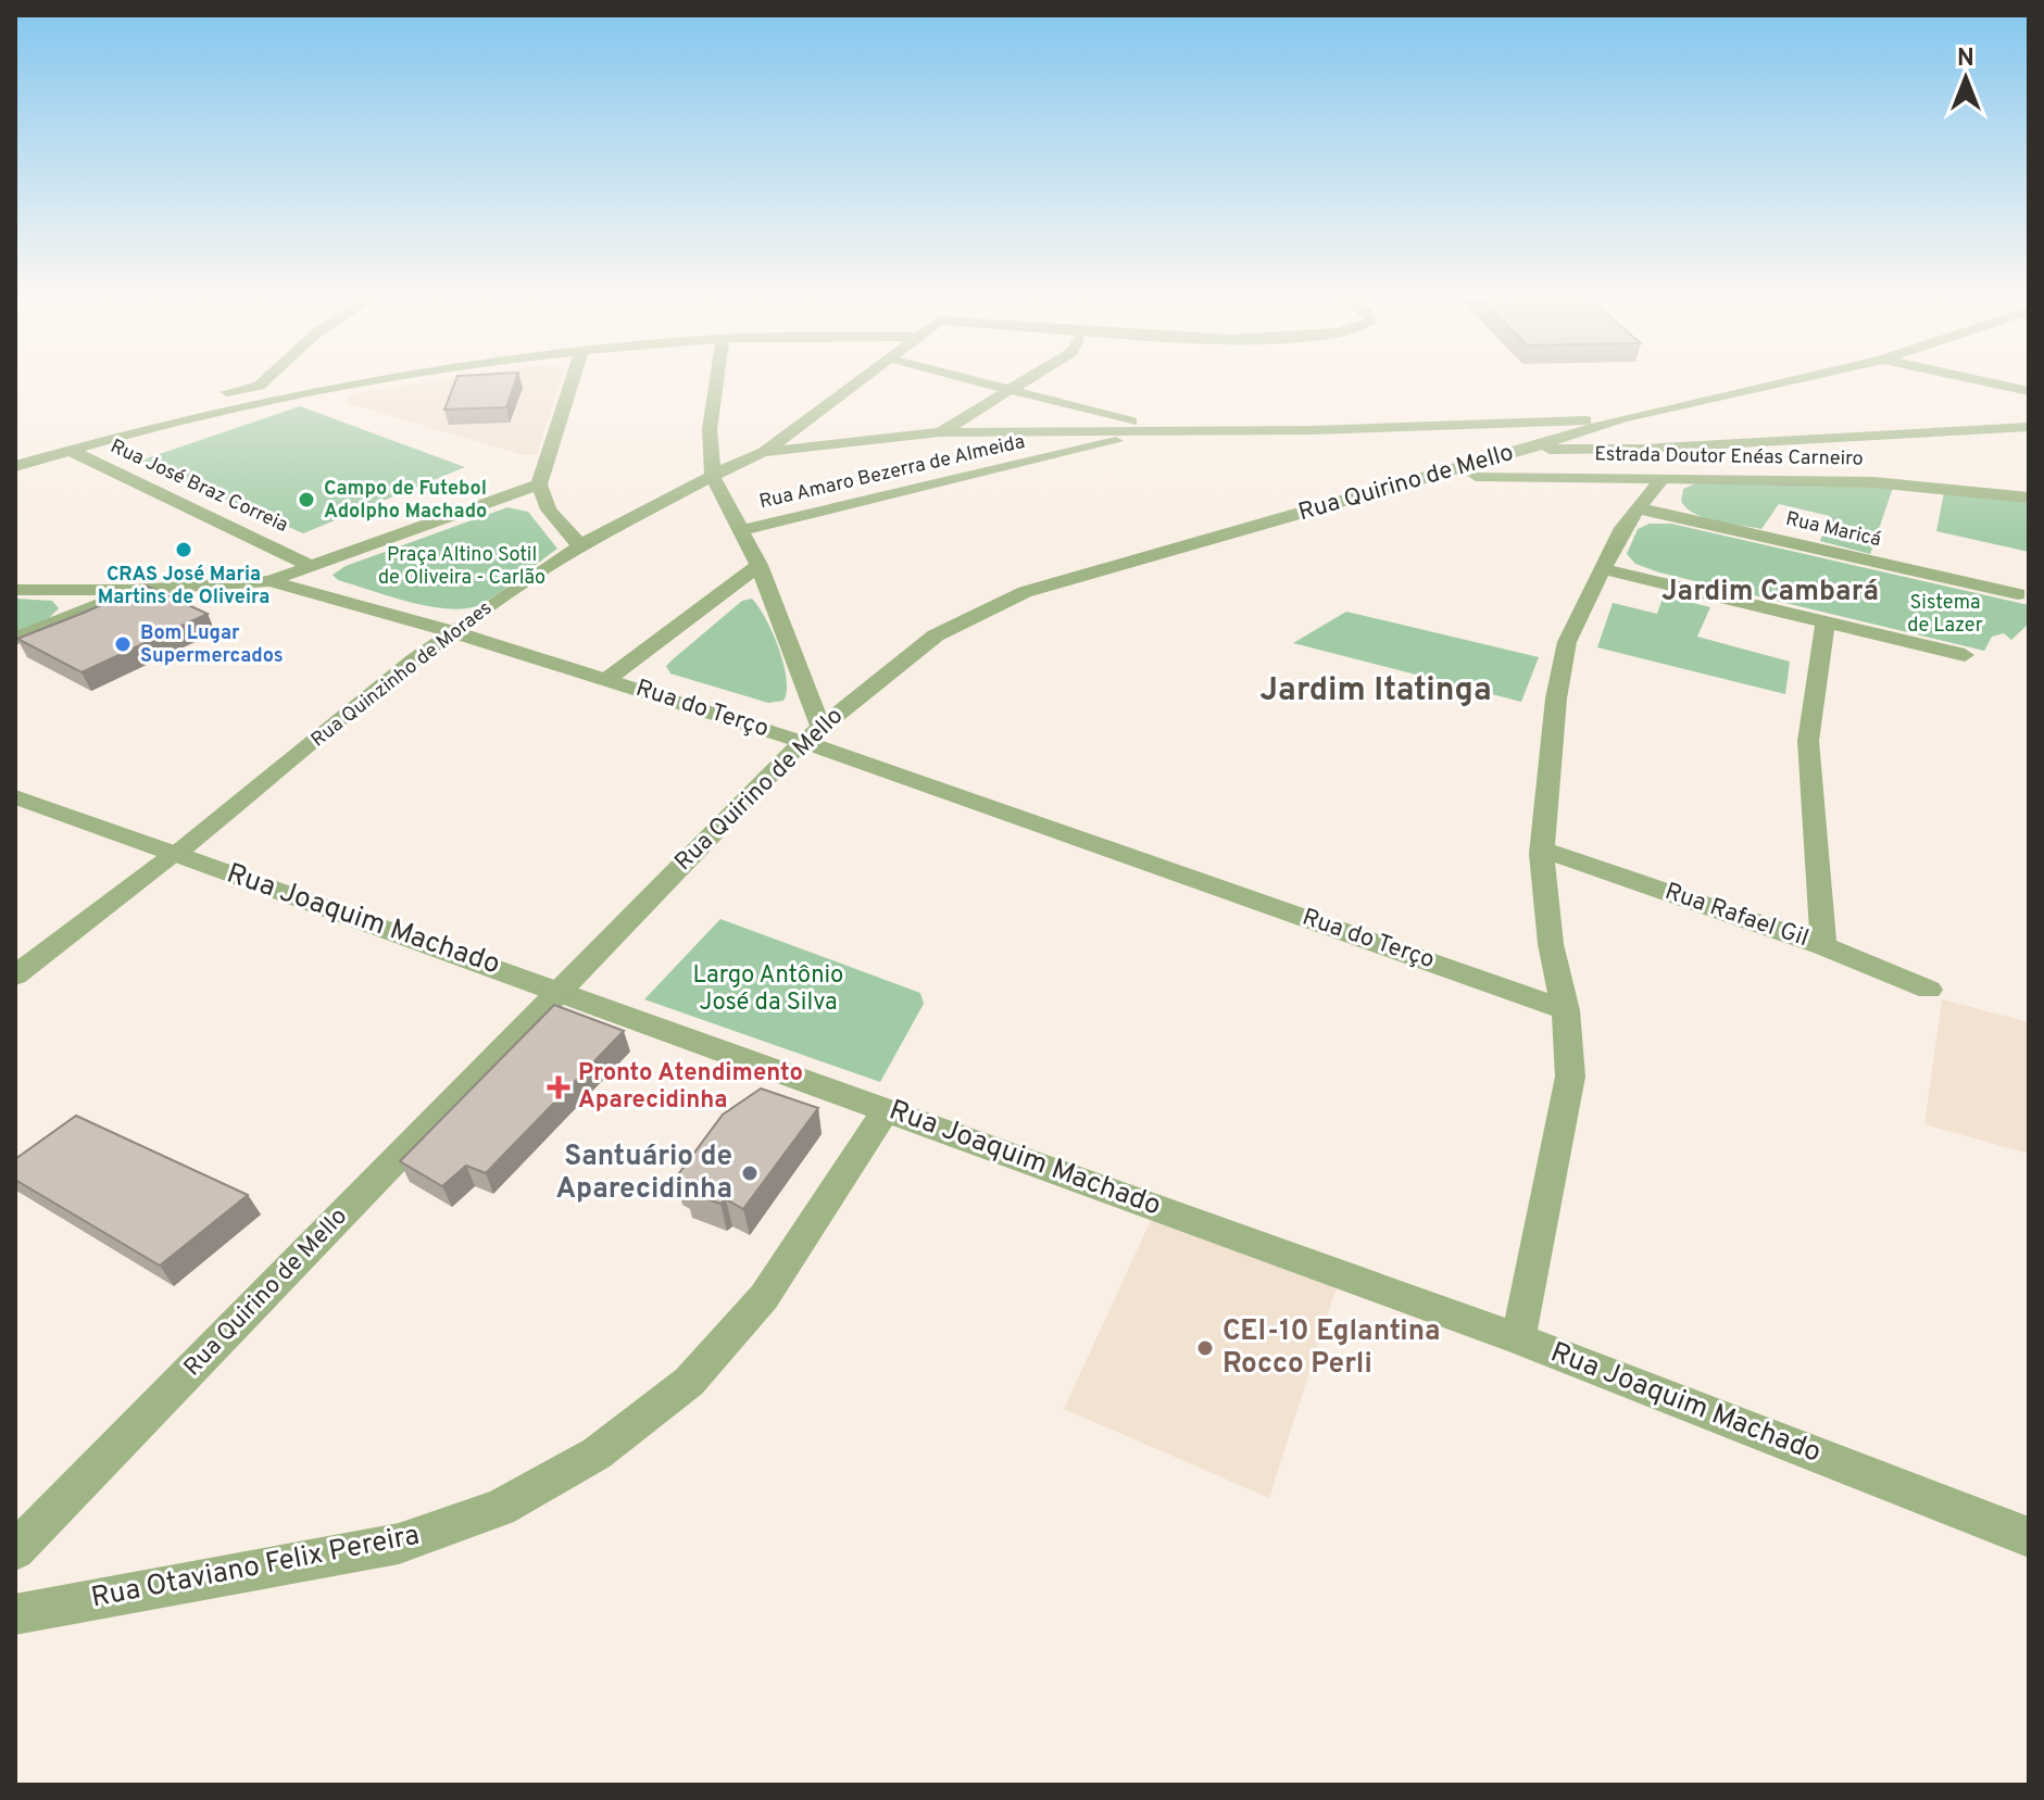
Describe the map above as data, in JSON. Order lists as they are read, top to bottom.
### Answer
{
  "streets": {
    "street": [
      "Estrada Doutor Enéas Carneiro",
      "Rua Amaro Bezerra de Almeida",
      "Rua Quirino de Mello",
      "Rua José Braz Correia",
      "Rua Maricá",
      "Rua Quinzinho de Moraes",
      "Rua do Terço",
      "Rua Rafael Gil",
      "Rua Joaquim Machado",
      "Rua Otaviano Felix Pereira"
    ]
  },
  "crossings": [
    ["Estrada Doutor Enéas Carneiro", "Rua Quirino de Mello"],
    ["Rua Quirino de Mello", "Rua do Terço"],
    ["Rua Quirino de Mello", "Rua Joaquim Machado"],
    ["Rua Quinzinho de Moraes", "Rua do Terço"],
    ["Rua Quinzinho de Moraes", "Rua Joaquim Machado"],
    ["Rua Joaquim Machado", "Rua Otaviano Felix Pereira"]
  ],
  "districts": ["Jardim Cambará", "Jardim Itatinga"],
  "parks": ["Praça Altino Sotil de Oliveira - Carlão", "Sistema de Lazer", "Largo Antônio José da Silva"],
  "places": {
    "other": [
      "Campo de Futebol Adolpho Machado",
      "CRAS José Maria Martins de Oliveira",
      "Bom Lugar Supermercados",
      "Santuário de Aparecidinha",
      "CEI-10 Eglantina Rocco Perli"
    ],
    "health": ["Pronto Atendimento Aparecidinha"]
  },
  "north": "top"
}
